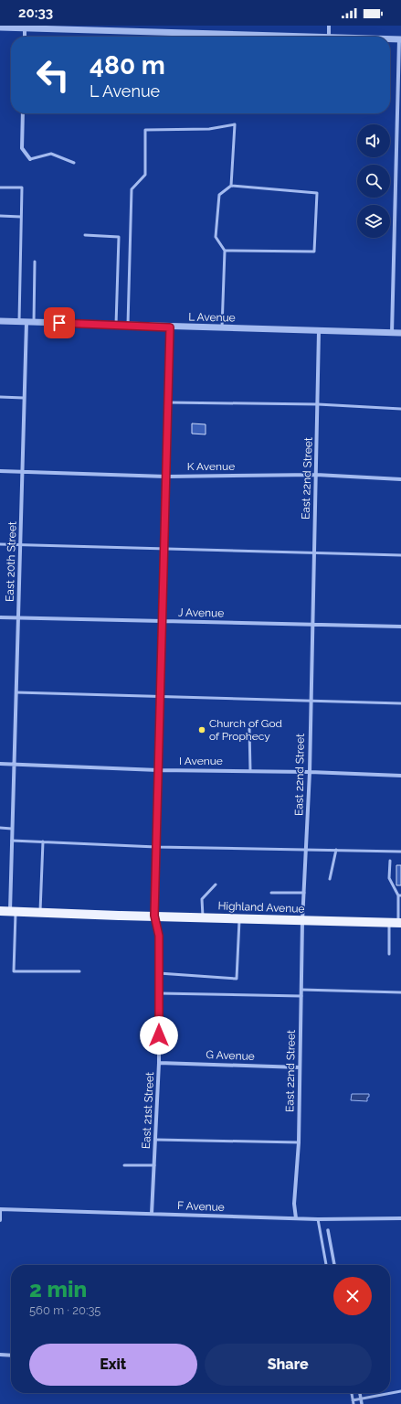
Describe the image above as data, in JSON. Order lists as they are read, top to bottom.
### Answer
{
  "streets": {
    "main road": ["Highland Avenue"],
    "street": [
      "L Avenue",
      "K Avenue",
      "East 22nd Street",
      "East 20th Street",
      "J Avenue",
      "I Avenue",
      "G Avenue",
      "East 21st Street",
      "F Avenue"
    ]
  },
  "crossings": [
    ["L Avenue", "East 22nd Street"],
    ["L Avenue", "East 20th Street"],
    ["L Avenue", "East 21st Street"],
    ["K Avenue", "East 22nd Street"],
    ["K Avenue", "East 20th Street"],
    ["K Avenue", "East 21st Street"],
    ["East 22nd Street", "J Avenue"],
    ["East 22nd Street", "I Avenue"],
    ["East 22nd Street", "Highland Avenue"],
    ["East 22nd Street", "G Avenue"],
    ["East 22nd Street", "F Avenue"],
    ["East 20th Street", "J Avenue"],
    ["East 20th Street", "I Avenue"],
    ["East 20th Street", "Highland Avenue"],
    ["J Avenue", "East 21st Street"],
    ["I Avenue", "East 21st Street"],
    ["Highland Avenue", "East 21st Street"],
    ["G Avenue", "East 21st Street"],
    ["East 21st Street", "F Avenue"]
  ],
  "places": ["Church of God of Prophecy"],
  "page": {
    "status": "20:33",
    "turn": ["480 m", "L Avenue"],
    "heading": ["2 min", "560 m · 20:35"],
    "buttons": ["Exit", "Share"]
  }
}
